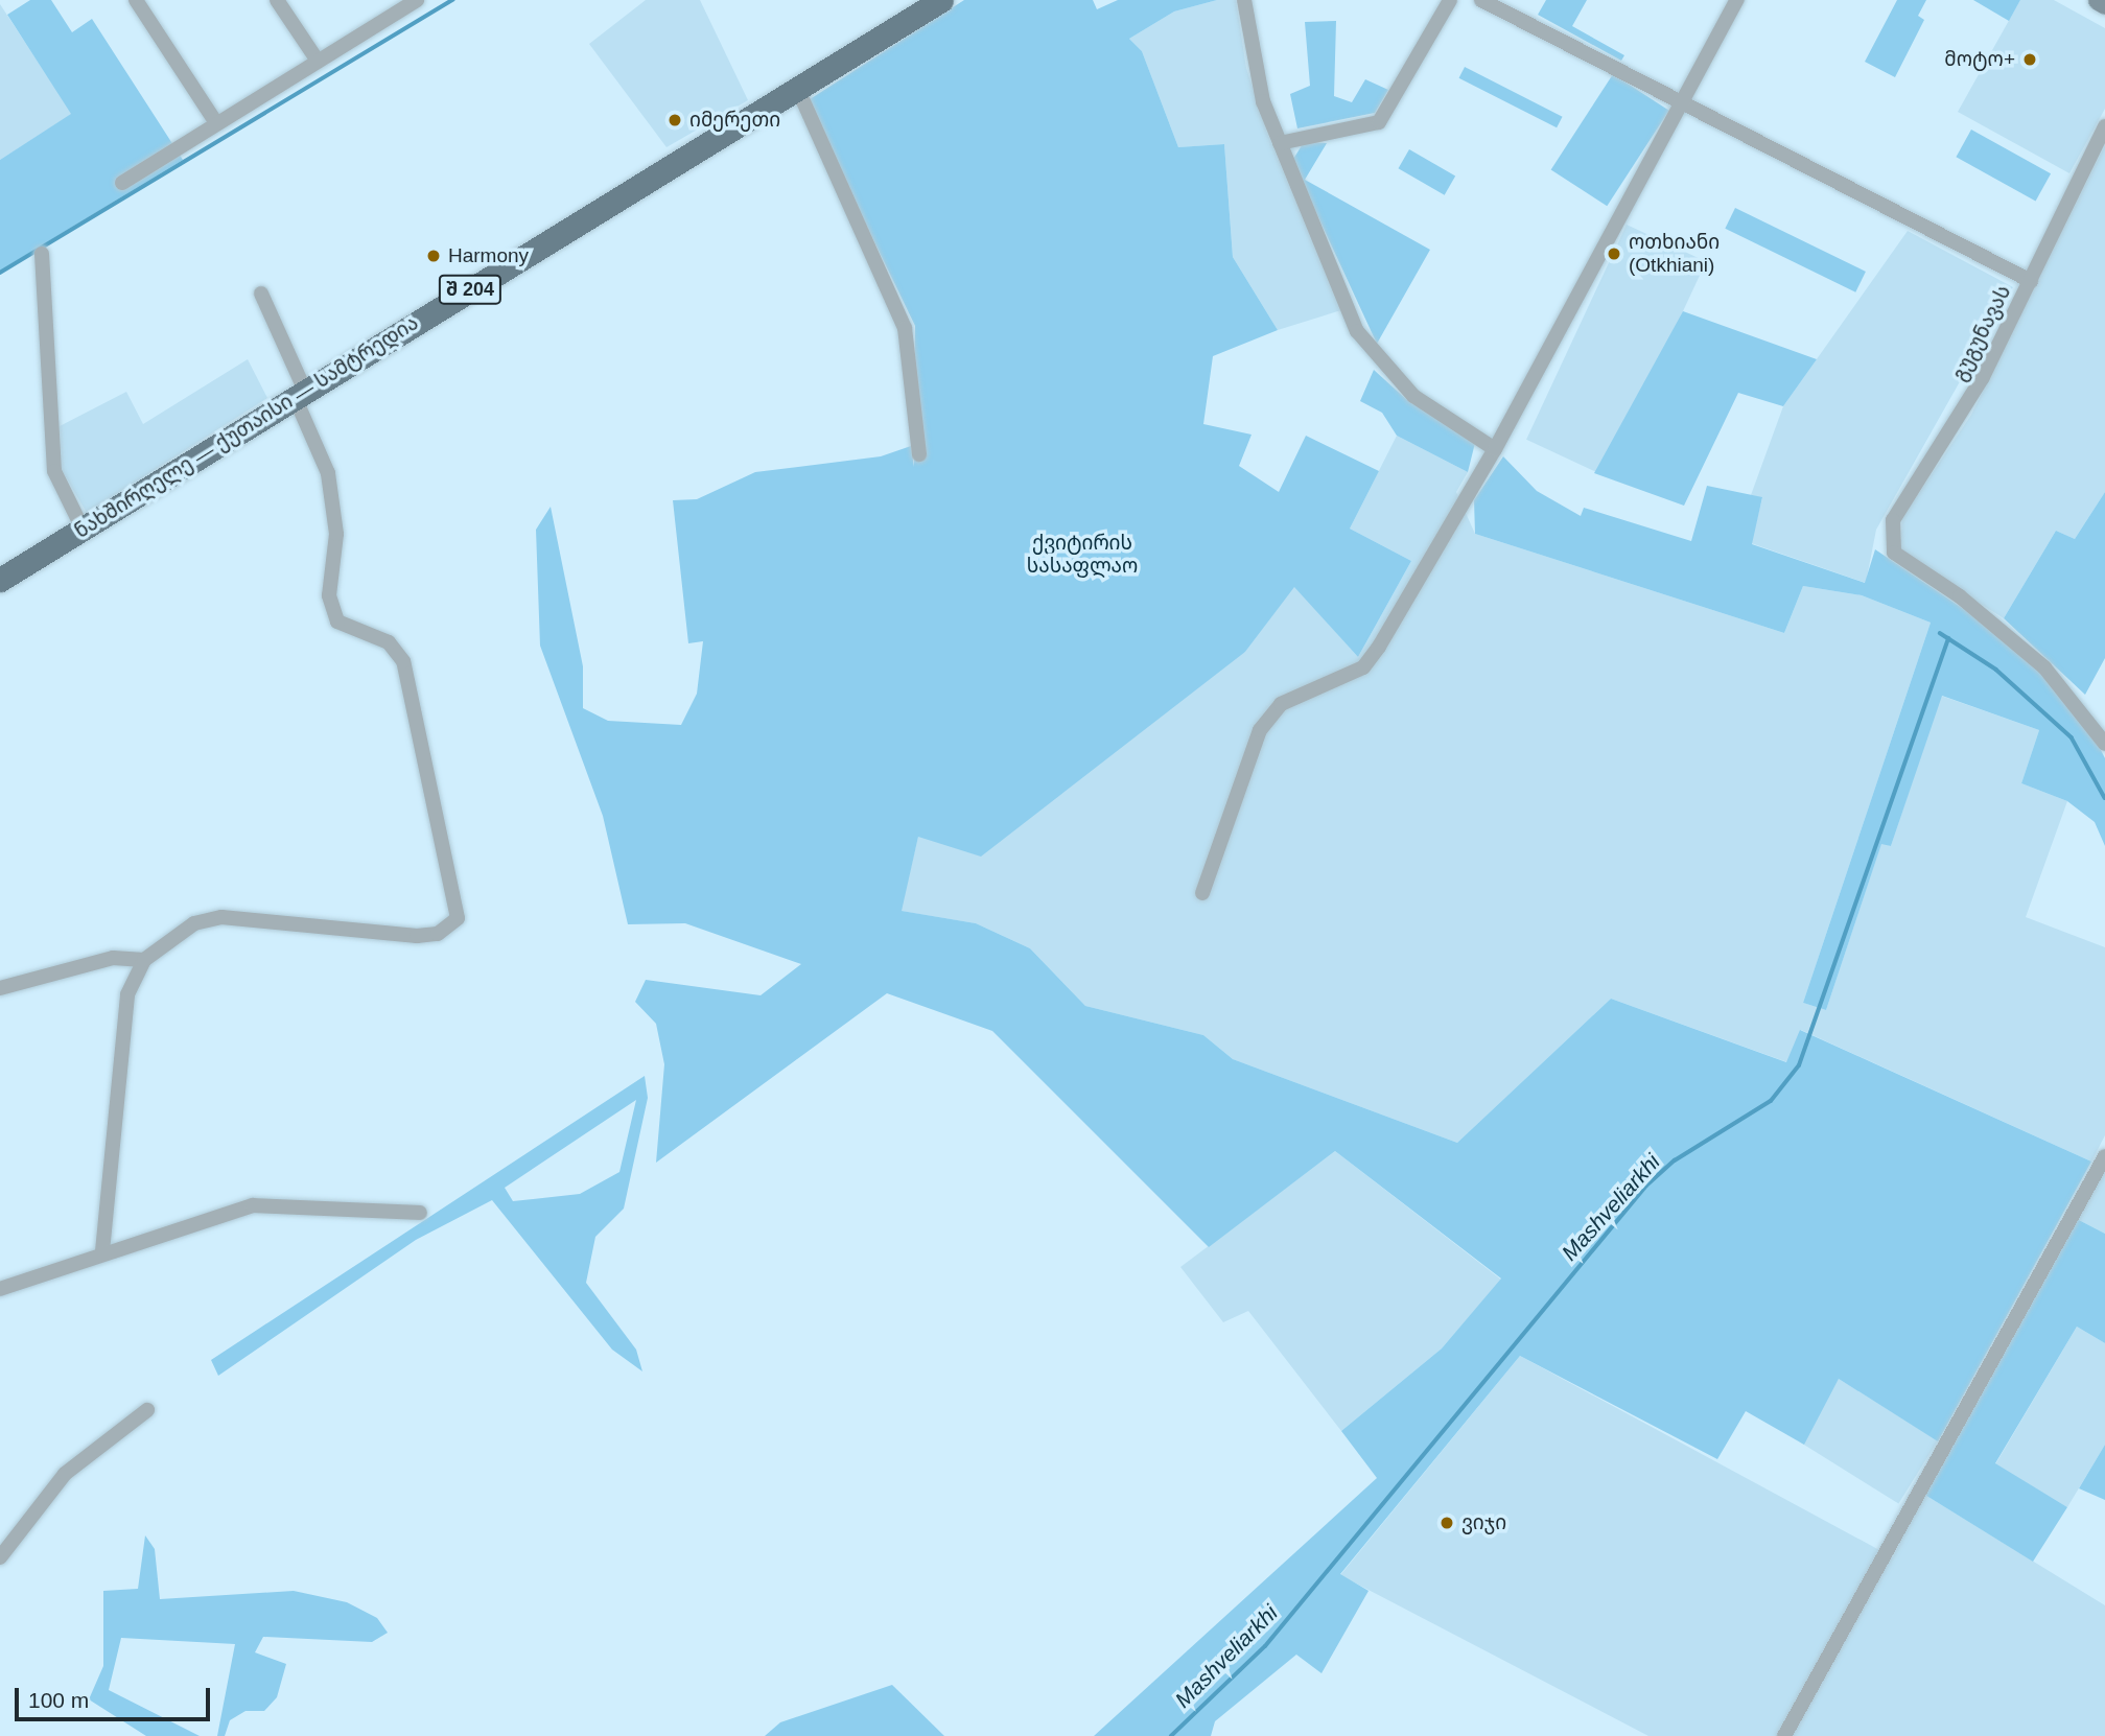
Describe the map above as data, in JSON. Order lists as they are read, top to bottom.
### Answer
{
  "streets": {
    "main road": ["შ 204", "ნახშირღელე — ქუთაისი — სამტრედია"],
    "street": ["გუგუნავას"]
  },
  "water": ["Mashveliarkhi"],
  "parks": ["ქვიტირის სასაფლაო"],
  "places": [
    "მოტო+",
    "იმერეთი",
    "ოთხიანი (Otkhiani)",
    "Harmony",
    "ვიჯი"
  ],
  "scale_bar": "100 m"
}
